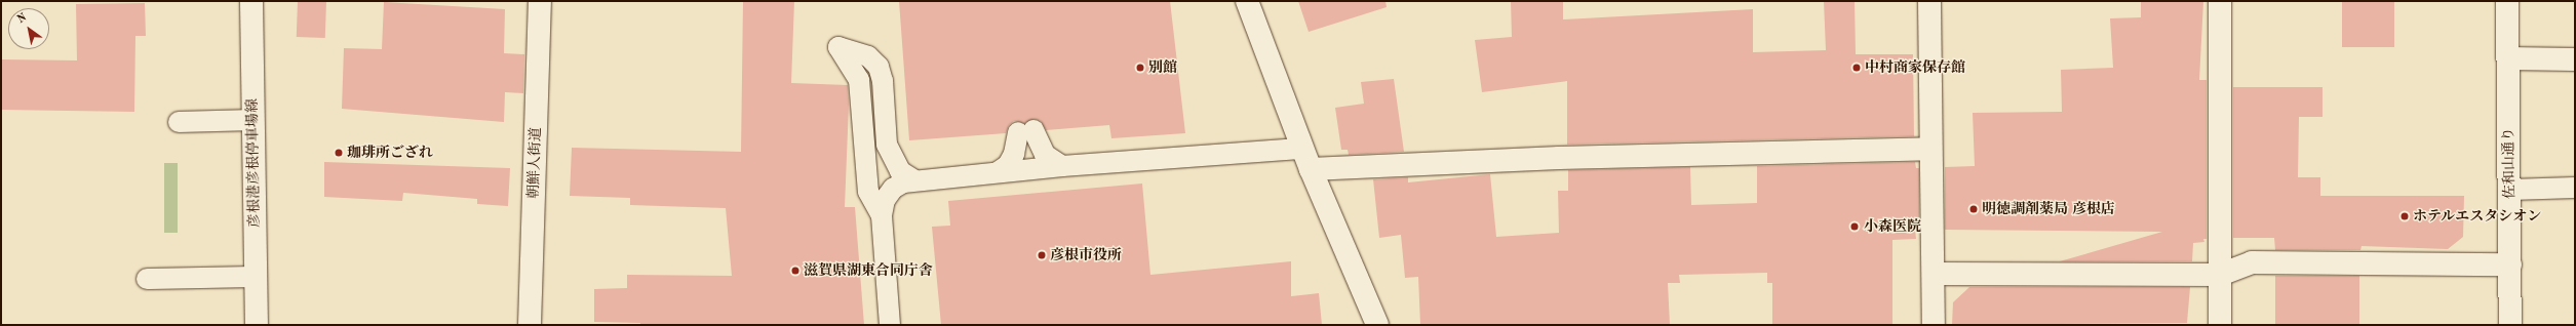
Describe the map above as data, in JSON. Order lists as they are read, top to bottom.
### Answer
{
  "streets": {
    "street": ["彦根港彦根停車場線", "朝鮮人街道", "佐和山通り"]
  },
  "places": [
    "別館",
    "中村商家保存館",
    "珈琲所ござれ",
    "明徳調剤薬局 彦根店",
    "ホテルエスタシオン",
    "小森医院",
    "彦根市役所",
    "滋賀県湖東合同庁舎"
  ],
  "north": "top left"
}
